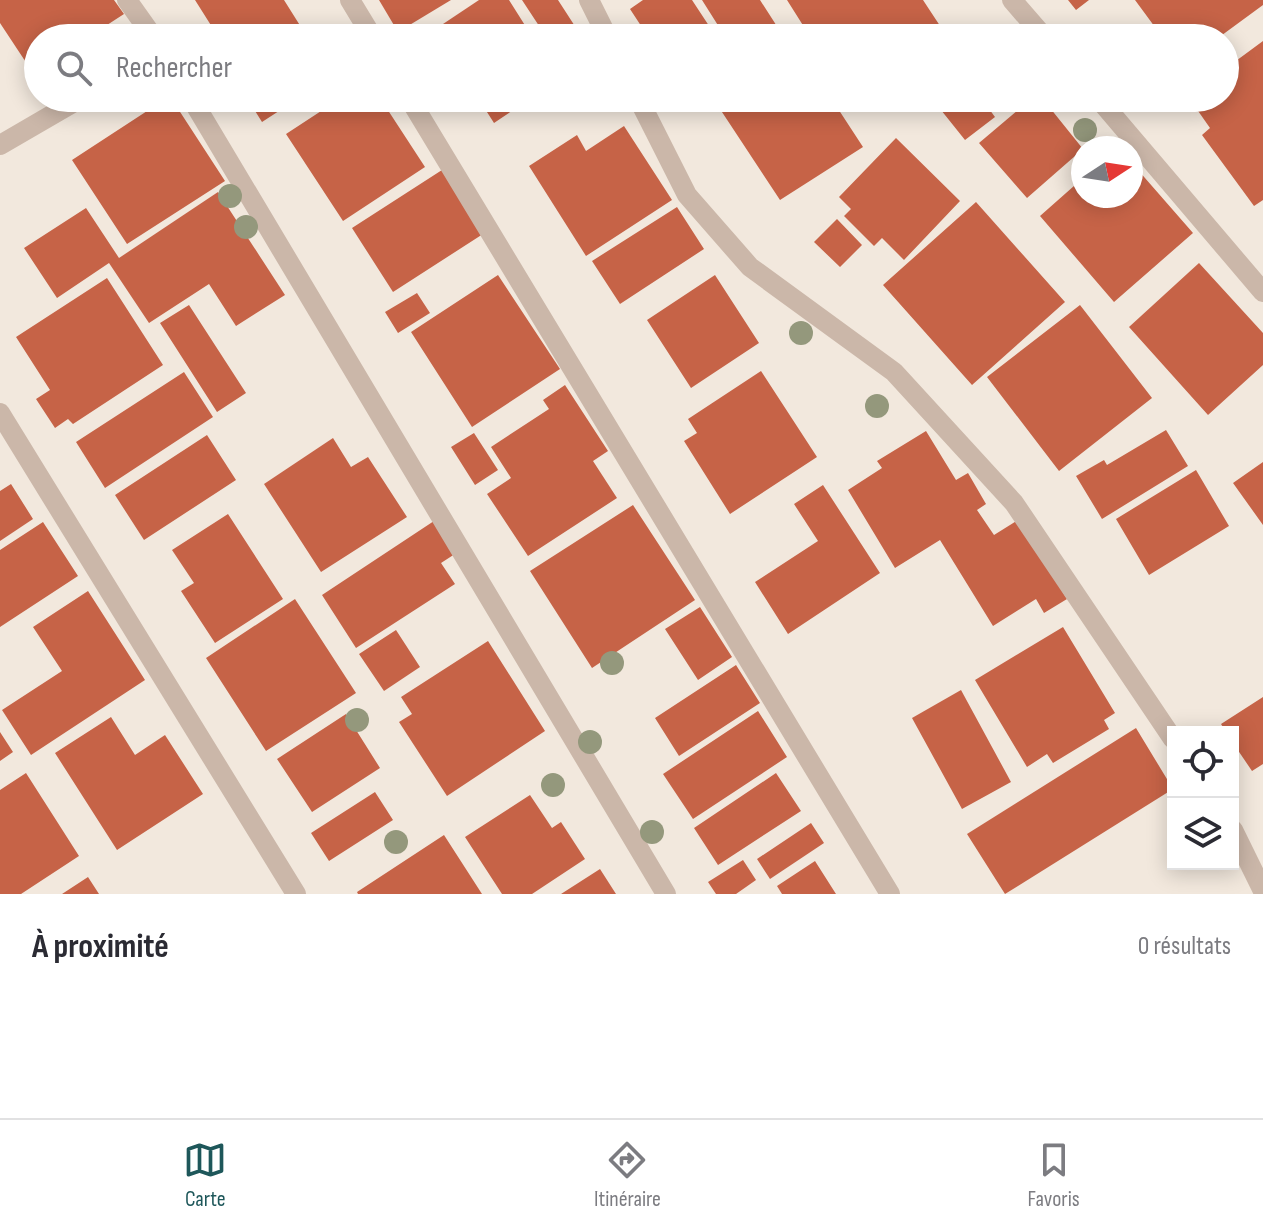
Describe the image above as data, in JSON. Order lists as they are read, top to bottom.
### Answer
{
  "north": "right",
  "page": {
    "search": "Rechercher",
    "heading": ["À proximité", "0 résultats"],
    "nav": ["Carte", "Itinéraire", "Favoris"]
  }
}
